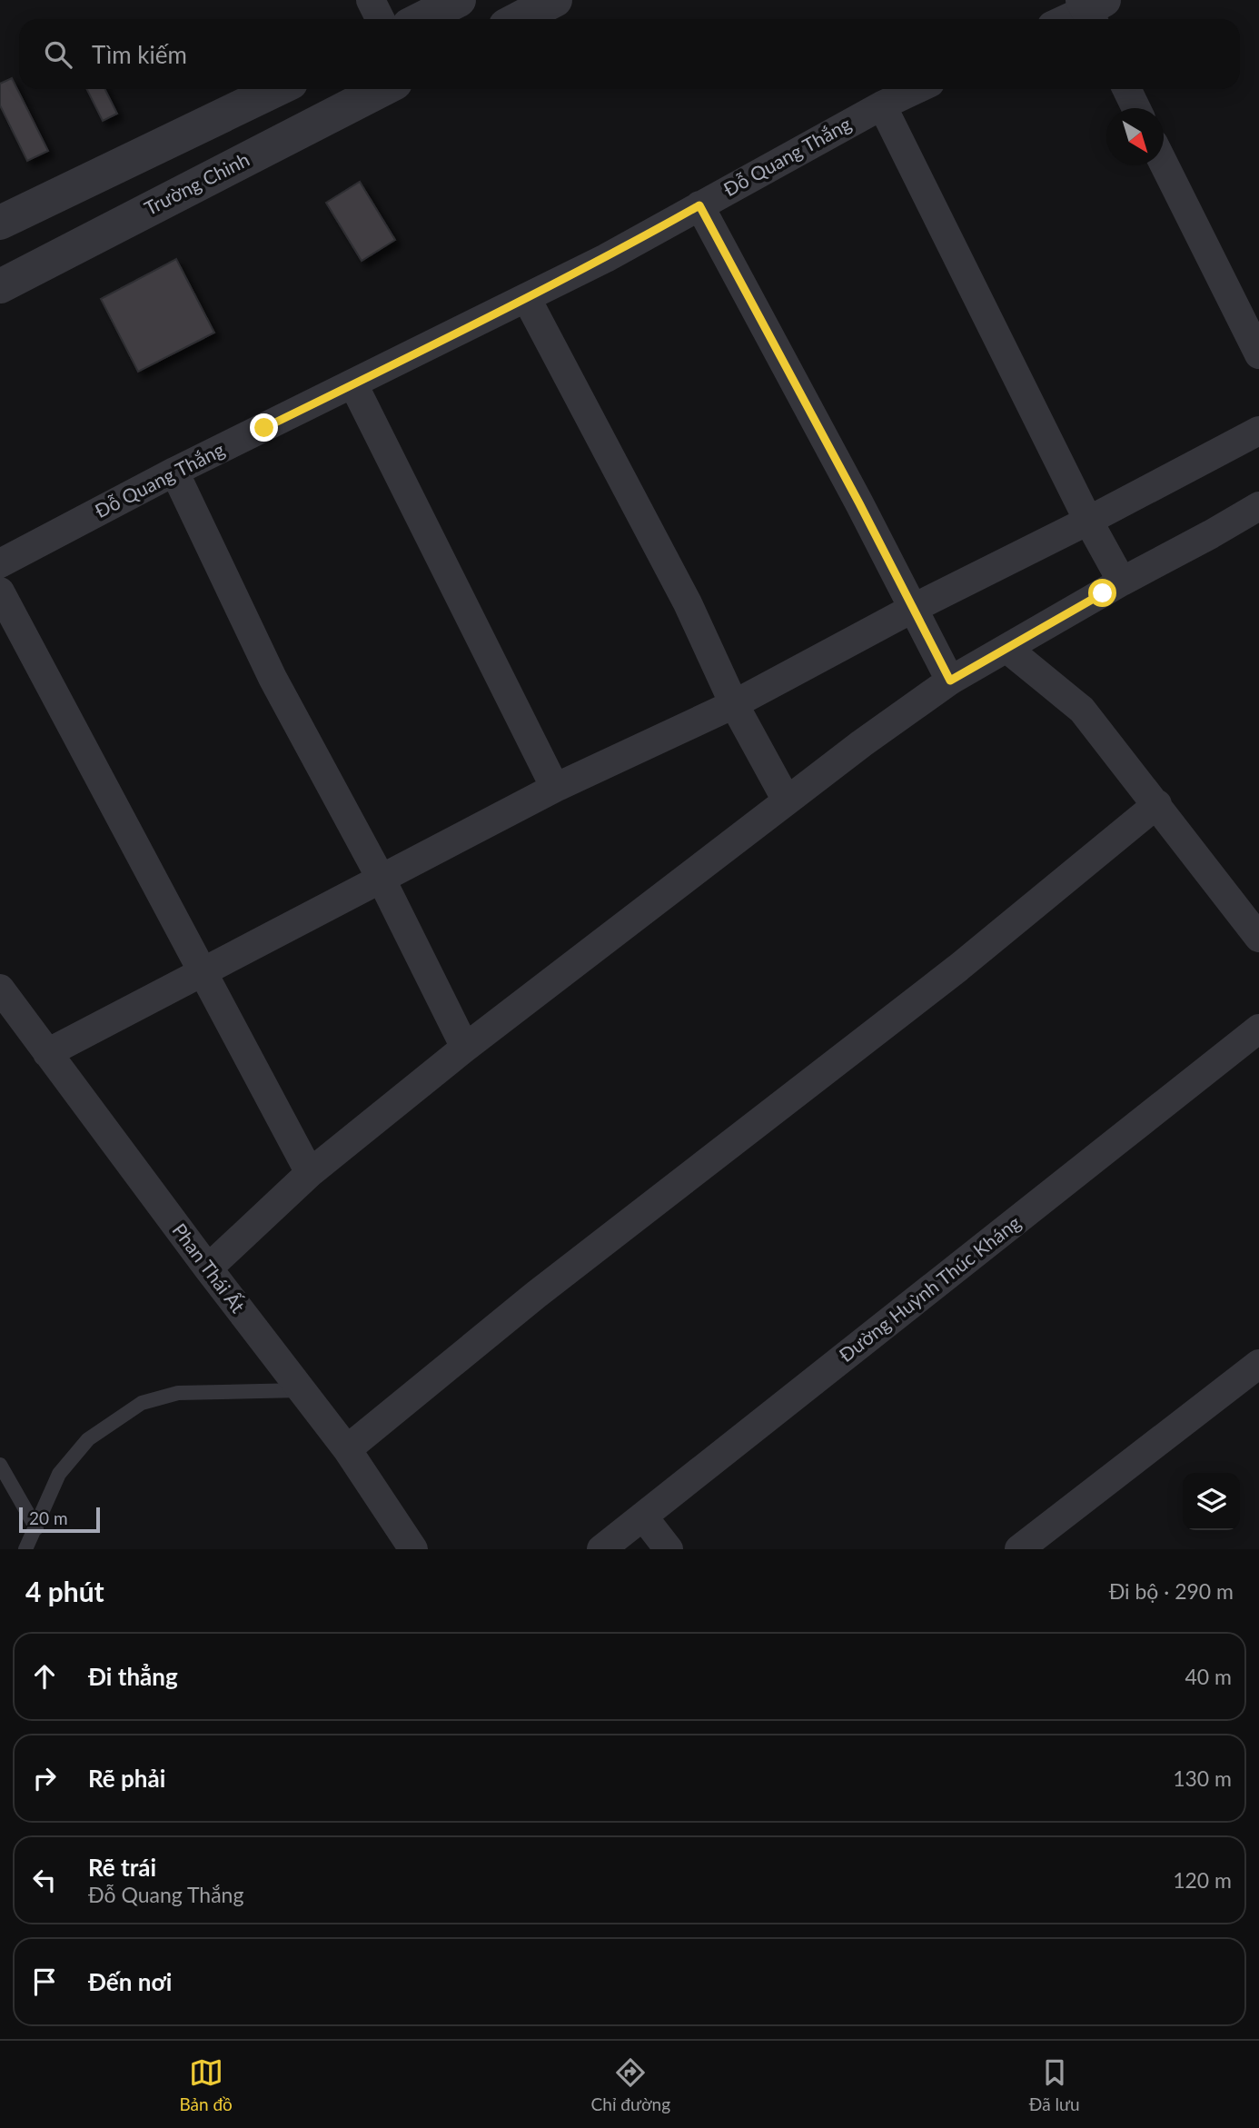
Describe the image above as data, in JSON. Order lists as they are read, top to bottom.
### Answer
{
  "streets": {
    "street": [
      "Đỗ Quang Thắng",
      "Trường Chinh",
      "Phan Thái Ất",
      "Đường Huỳnh Thúc Kháng"
    ]
  },
  "scale_bar": "20 m",
  "north": "bottom right",
  "page": {
    "search": "Tìm kiếm",
    "scale": "20 m",
    "heading": ["4 phút", "Đi bộ · 290 m"],
    "list": [
      ["Đi thẳng", "40 m"],
      ["Rẽ phải", "130 m"],
      ["Rẽ trái", "Đỗ Quang Thắng", "120 m"],
      "Đến nơi"
    ],
    "nav": ["Bản đồ", "Chỉ đường", "Đã lưu"]
  }
}
